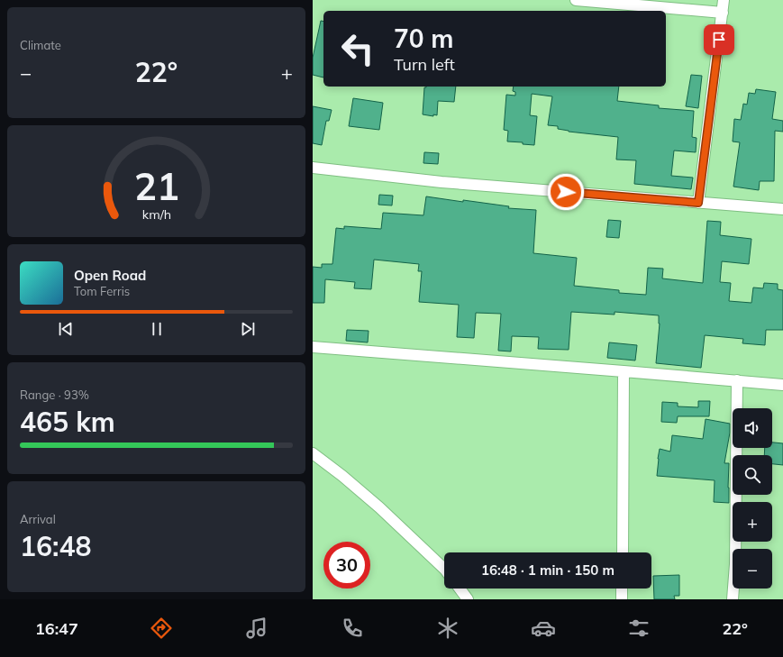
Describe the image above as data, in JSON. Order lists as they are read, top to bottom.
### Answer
{
  "page": {
    "tile": [
      "Climate",
      ["Range · 93%", "465 km"],
      ["Arrival", "16:48"]
    ],
    "turn": ["70 m", "Turn left"],
    "heat": ["−", "22°", "+"],
    "song": ["Open Road", "Tom Ferris"],
    "map_buttons": ["+", "−"],
    "limit": "30",
    "trip": "16:48 · 1 min · 150 m",
    "tabs": ["16:47", "22°"],
    "gauge": ["21", "km/h"]
  }
}
